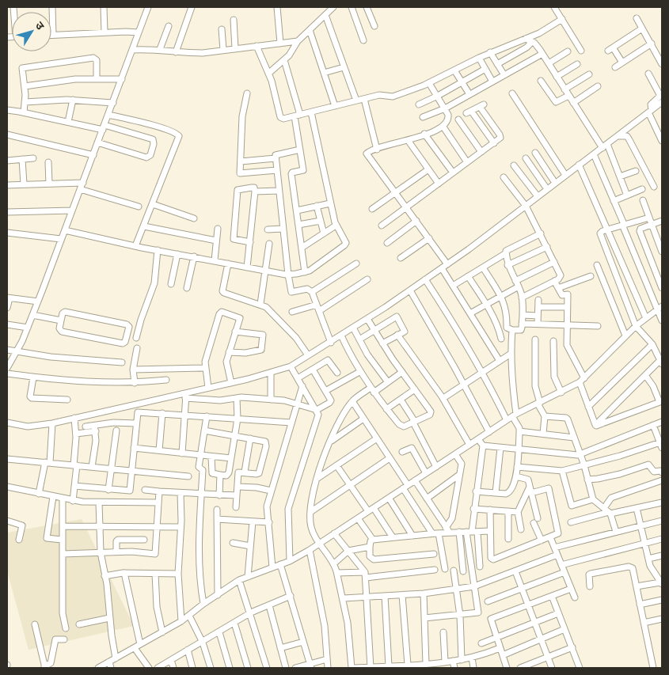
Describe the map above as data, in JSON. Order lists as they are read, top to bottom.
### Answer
{
  "north": "top right"
}
